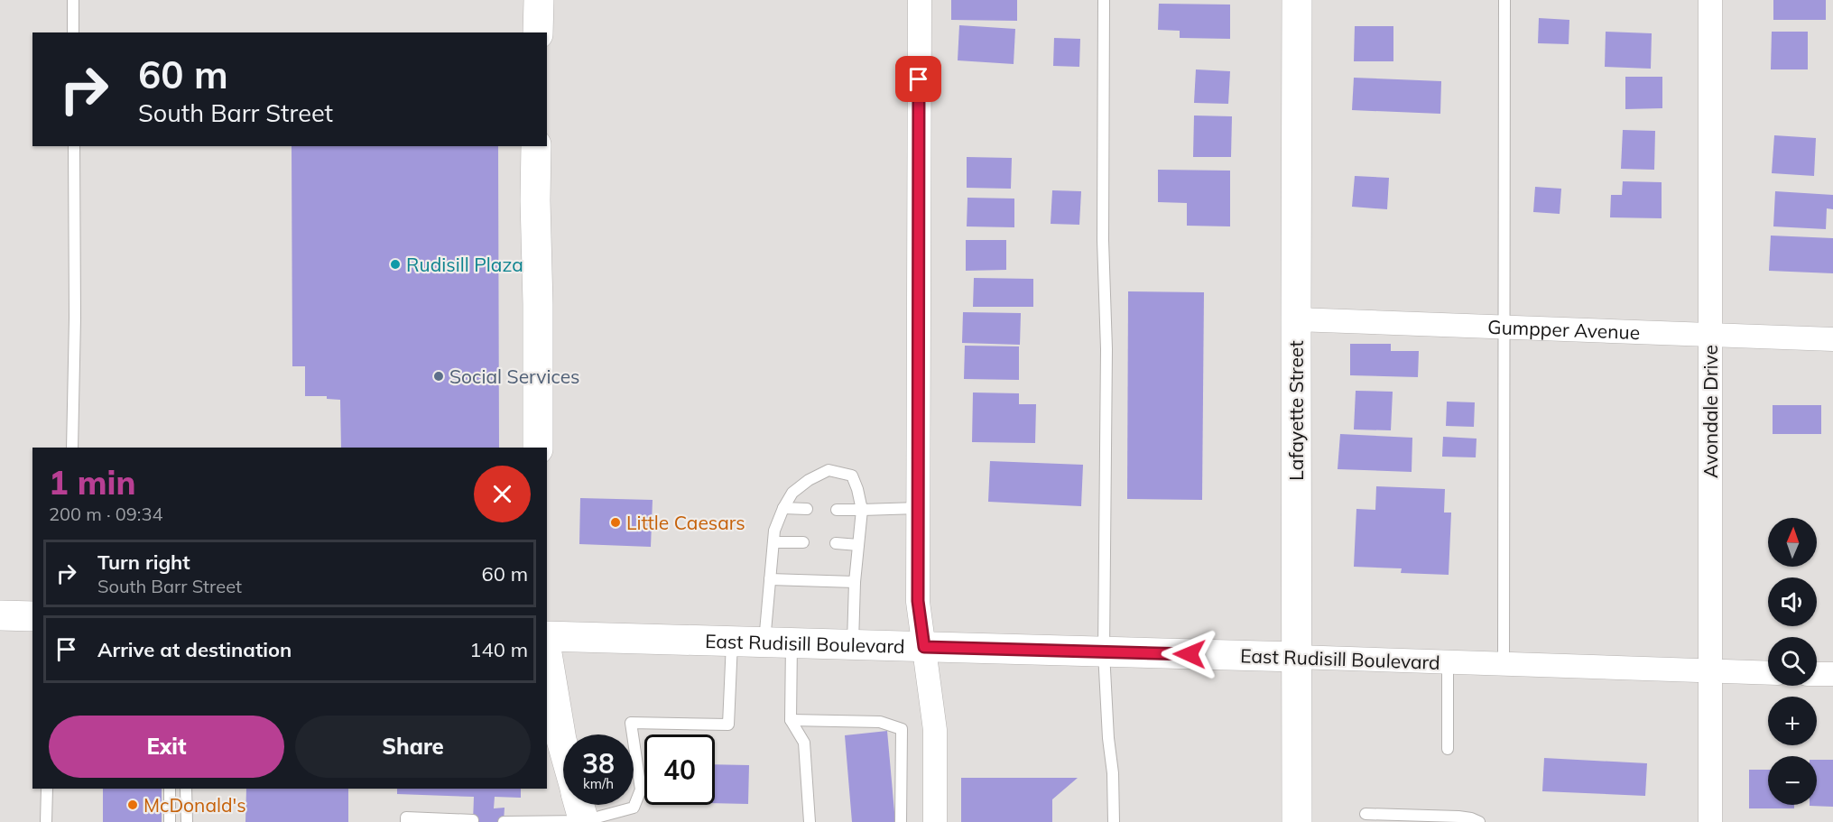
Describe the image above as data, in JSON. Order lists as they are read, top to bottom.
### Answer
{
  "streets": {
    "main road": ["Lafayette Street", "East Rudisill Boulevard"],
    "street": ["Gumpper Avenue", "Avondale Drive"]
  },
  "crossings": [
    ["Gumpper Avenue", "Lafayette Street"],
    ["Gumpper Avenue", "Avondale Drive"],
    ["Lafayette Street", "East Rudisill Boulevard"],
    ["Avondale Drive", "East Rudisill Boulevard"]
  ],
  "places": [
    "Rudisill Plaza",
    "Social Services",
    "Little Caesars",
    "McDonald's"
  ],
  "north": "top",
  "page": {
    "turn": ["60 m", "South Barr Street"],
    "heading": ["1 min", "200 m · 09:34"],
    "map_buttons": ["+", "−"],
    "list": [
      {
        "name": "Turn right",
        "note": "South Barr Street",
        "value": "60 m"
      },
      {
        "name": "Arrive at destination",
        "value": "140 m"
      }
    ],
    "buttons": ["Exit", "Share"],
    "speed": "38 km/h",
    "limit": "40"
  }
}
